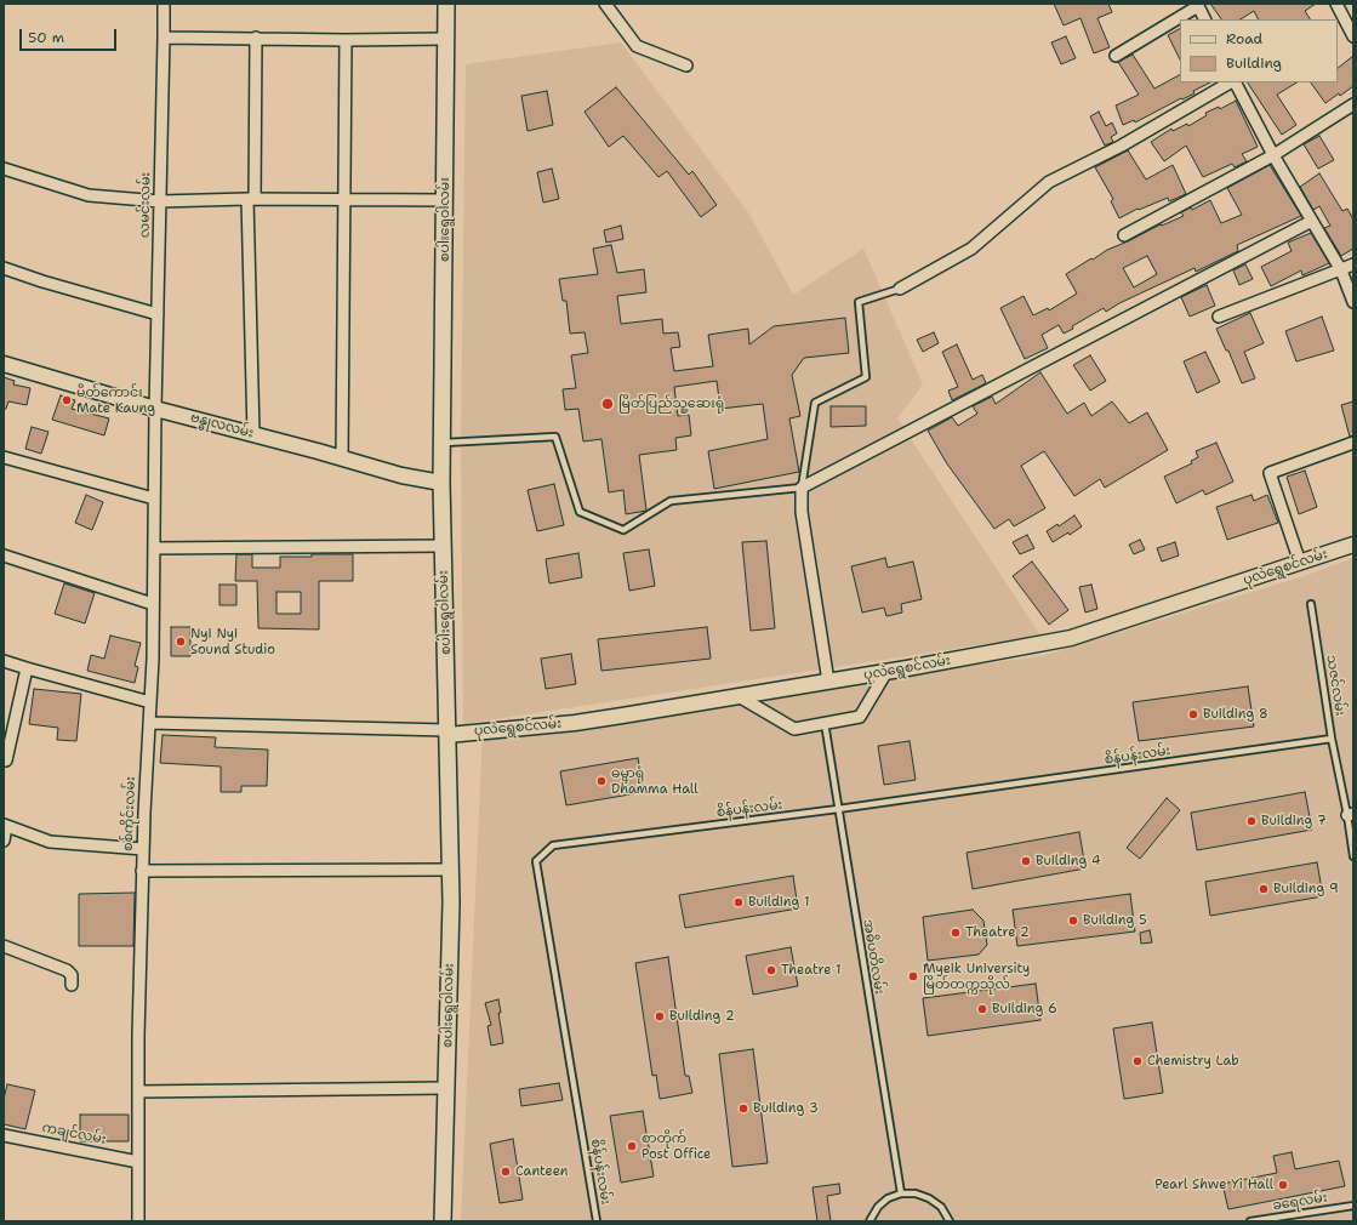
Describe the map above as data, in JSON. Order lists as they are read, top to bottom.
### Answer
{
  "streets": {
    "main road": ["စပါးရွေဝါလမ်း"],
    "street": [
      "လမင်းလမ်း",
      "ဗန္ဓုလလမ်း",
      "ပုလဲရွေစင်လမ်း",
      "စစ်ကိုင်းလမ်း",
      "ကချင်လမ်း"
    ],
    "lane": [
      "သဇင်လမ်း",
      "စိန်ပန်းလမ်း",
      "အဓိပတိလမ်း",
      "ခရေလမ်း"
    ]
  },
  "crossings": [
    ["လမင်းလမ်း", "ဗန္ဓုလလမ်း"],
    ["လမင်းလမ်း", "စစ်ကိုင်းလမ်း"],
    ["စပါးရွေဝါလမ်း", "ဗန္ဓုလလမ်း"],
    ["စပါးရွေဝါလမ်း", "ပုလဲရွေစင်လမ်း"],
    ["ဗန္ဓုလလမ်း", "စစ်ကိုင်းလမ်း"],
    ["သဇင်လမ်း", "စိန်ပန်းလမ်း"],
    ["စိန်ပန်းလမ်း", "အဓိပတိလမ်း"],
    ["စစ်ကိုင်းလမ်း", "ကချင်လမ်း"]
  ],
  "places": [
    "မိတ်ကောင်း Mate Kaung",
    "မြိတ်ပြည်သူ့ဆေးရုံ",
    "Nyi Nyi Sound Studio",
    "Building 8",
    "ဓမ္မာရုံ Dhamma Hall",
    "Building 7",
    "Building 4",
    "Building 9",
    "Building 1",
    "Building 5",
    "Theatre 2",
    "Theatre 1",
    "Myeik University မြိတ်တက္ကသိုလ်",
    "Building 6",
    "Building 2",
    "Chemistry Lab",
    "Building 3",
    "စာတိုက် Post Office",
    "Canteen",
    "Pearl Shwe Yi Hall"
  ],
  "legend": ["Road", "Building"],
  "scale_bar": "50 m"
}
